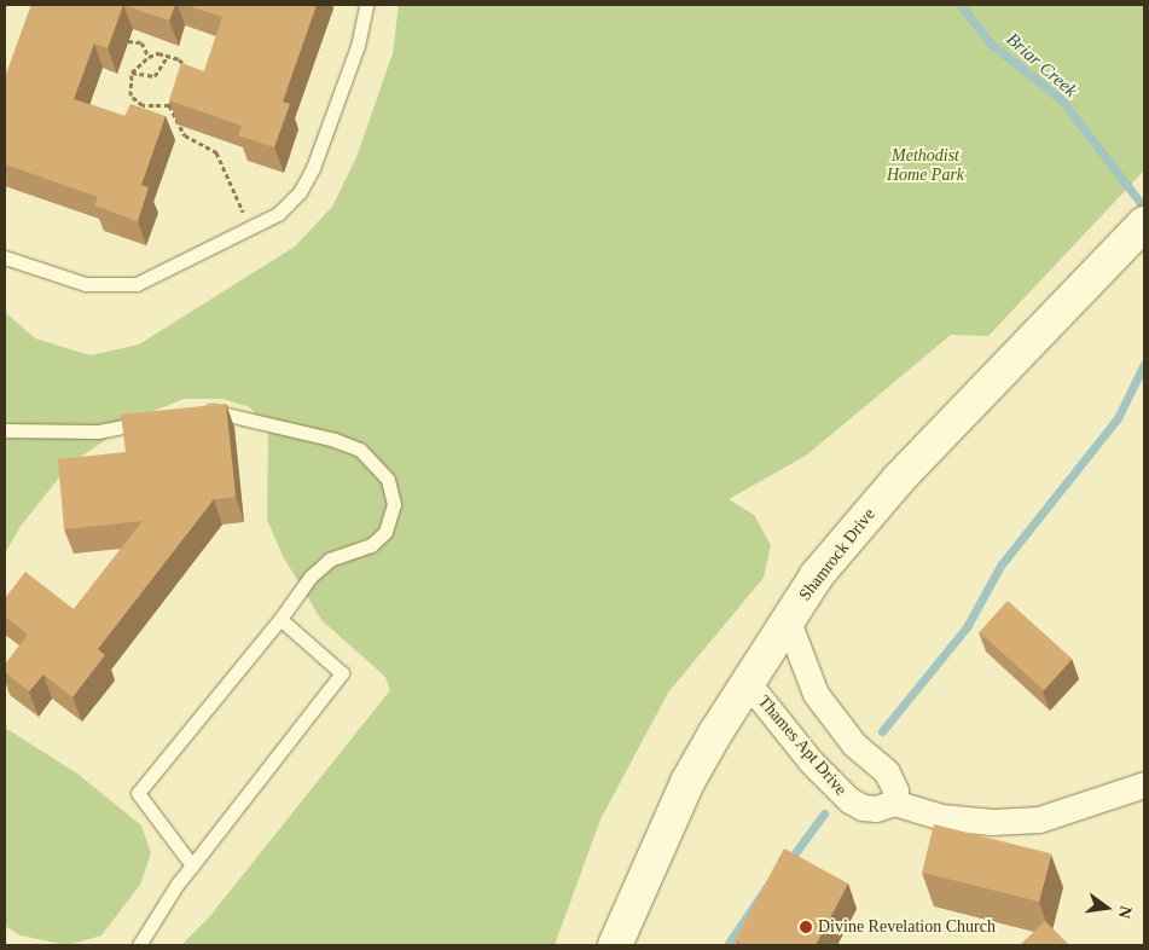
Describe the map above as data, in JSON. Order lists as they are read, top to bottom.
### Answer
{
  "streets": {
    "street": ["Shamrock Drive", "Thames Apt Drive"]
  },
  "crossings": [
    ["Shamrock Drive", "Thames Apt Drive"]
  ],
  "water": ["Briar Creek"],
  "parks": ["Methodist Home Park"],
  "places": ["Divine Revelation Church"],
  "north": "right"
}
